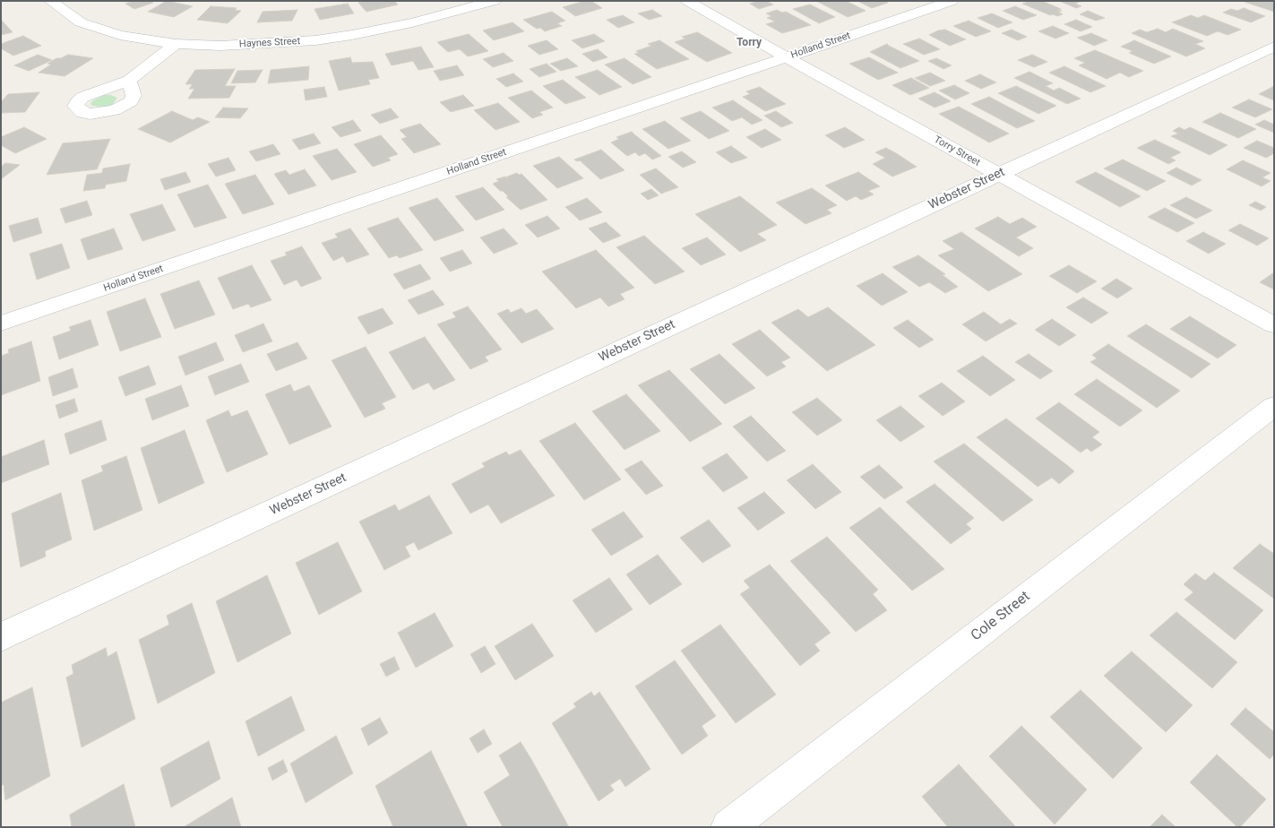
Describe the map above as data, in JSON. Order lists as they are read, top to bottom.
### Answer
{
  "streets": {
    "street": [
      "Haynes Street",
      "Holland Street",
      "Torry Street",
      "Webster Street",
      "Cole Street"
    ]
  },
  "crossings": [
    ["Holland Street", "Torry Street"],
    ["Torry Street", "Webster Street"]
  ],
  "districts": ["Torry"]
}
